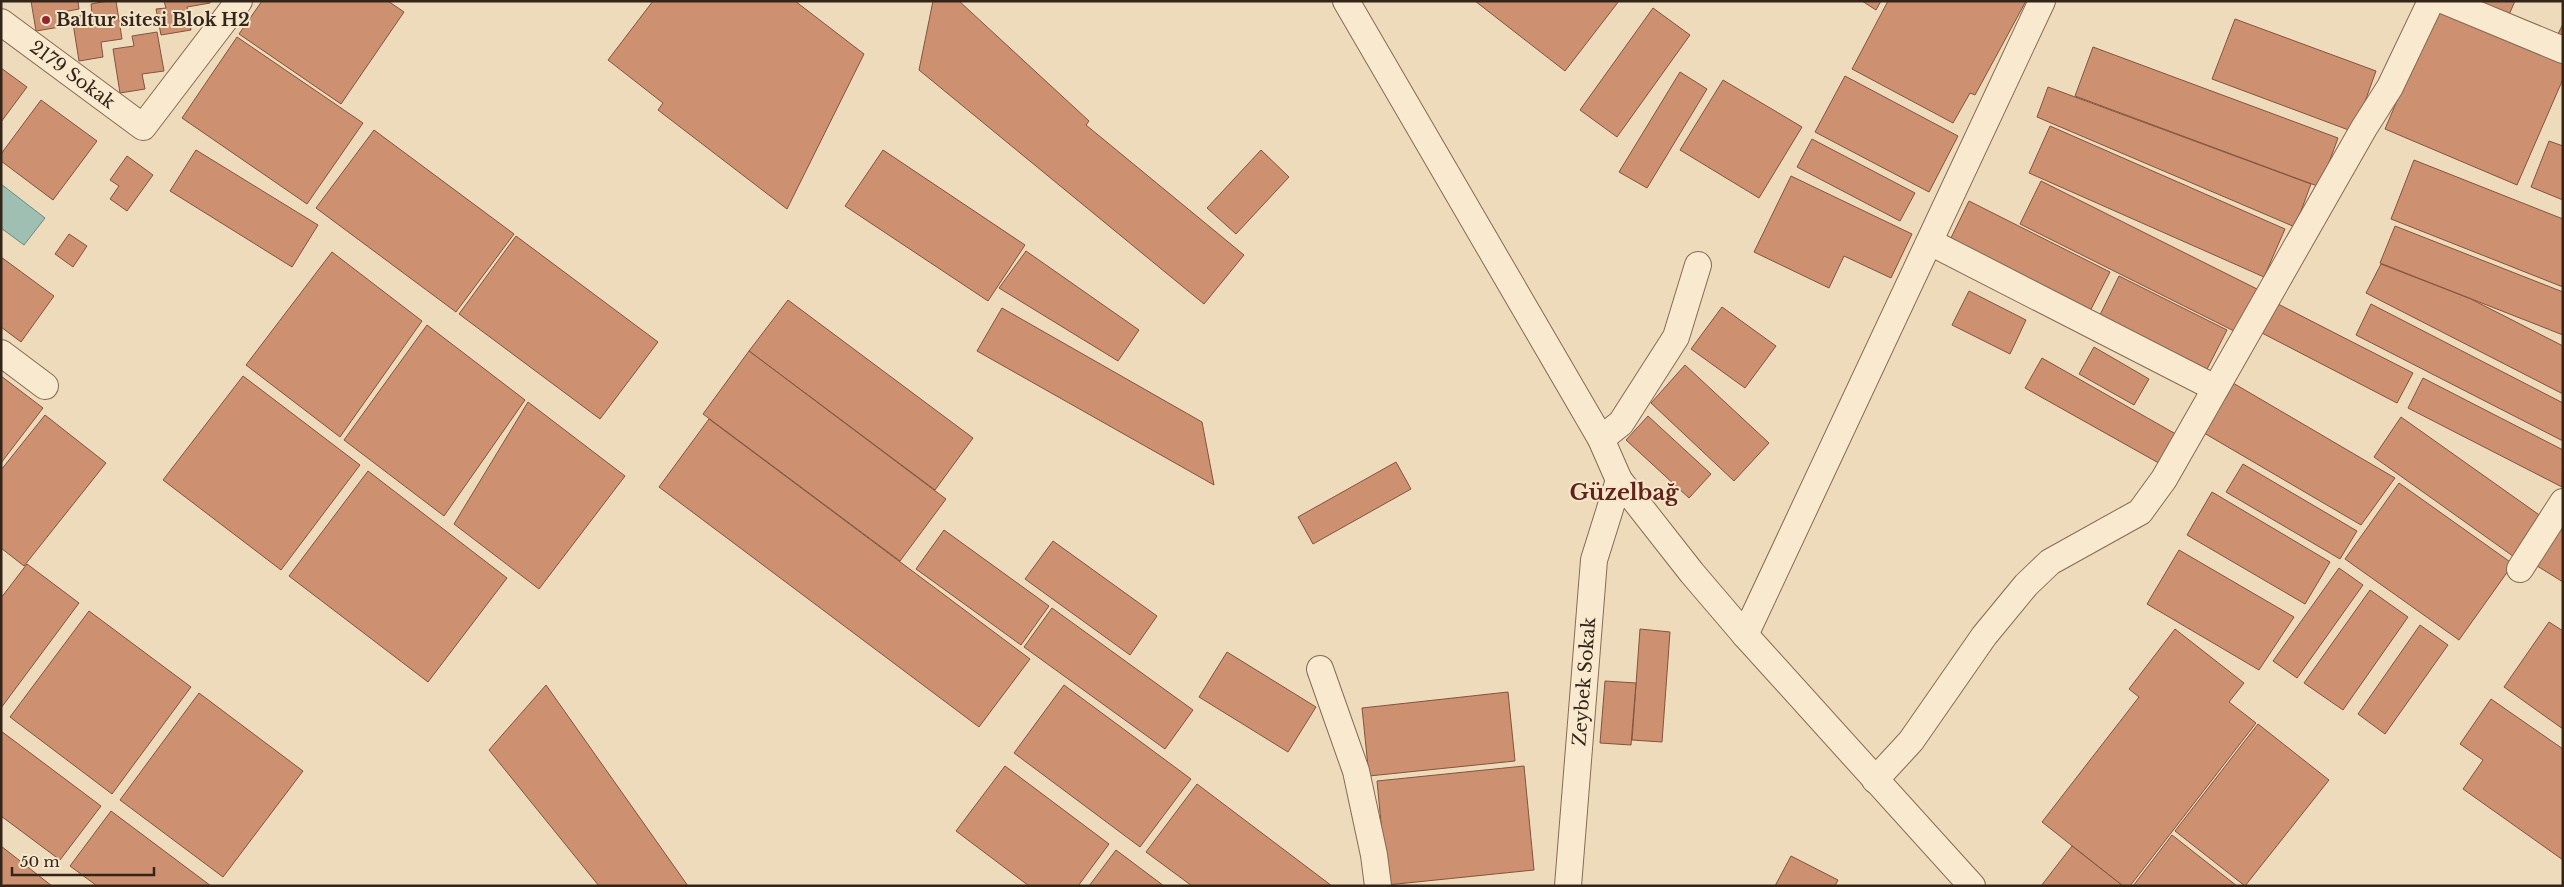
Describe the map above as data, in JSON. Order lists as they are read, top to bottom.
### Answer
{
  "streets": {
    "street": ["2179 Sokak", "Zeybek Sokak"]
  },
  "districts": ["Güzelbağ"],
  "places": ["Baltur sitesi Blok H2"],
  "scale_bar": "50 m"
}
